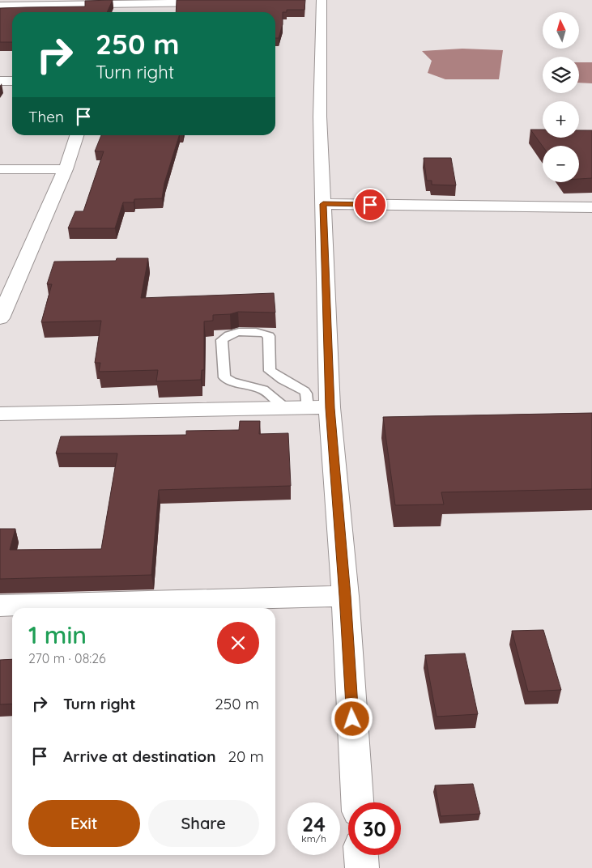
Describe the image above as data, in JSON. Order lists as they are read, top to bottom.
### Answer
{
  "north": "top",
  "page": {
    "map_buttons": ["+", "−"],
    "turn": ["250 m", "Turn right"],
    "then": "Then",
    "heading": ["1 min", "270 m · 08:26"],
    "list": [
      {
        "name": "Turn right",
        "value": "250 m"
      },
      {
        "name": "Arrive at destination",
        "value": "20 m"
      }
    ],
    "buttons": ["Exit", "Share"],
    "speed": "24 km/h",
    "limit": "30"
  }
}
